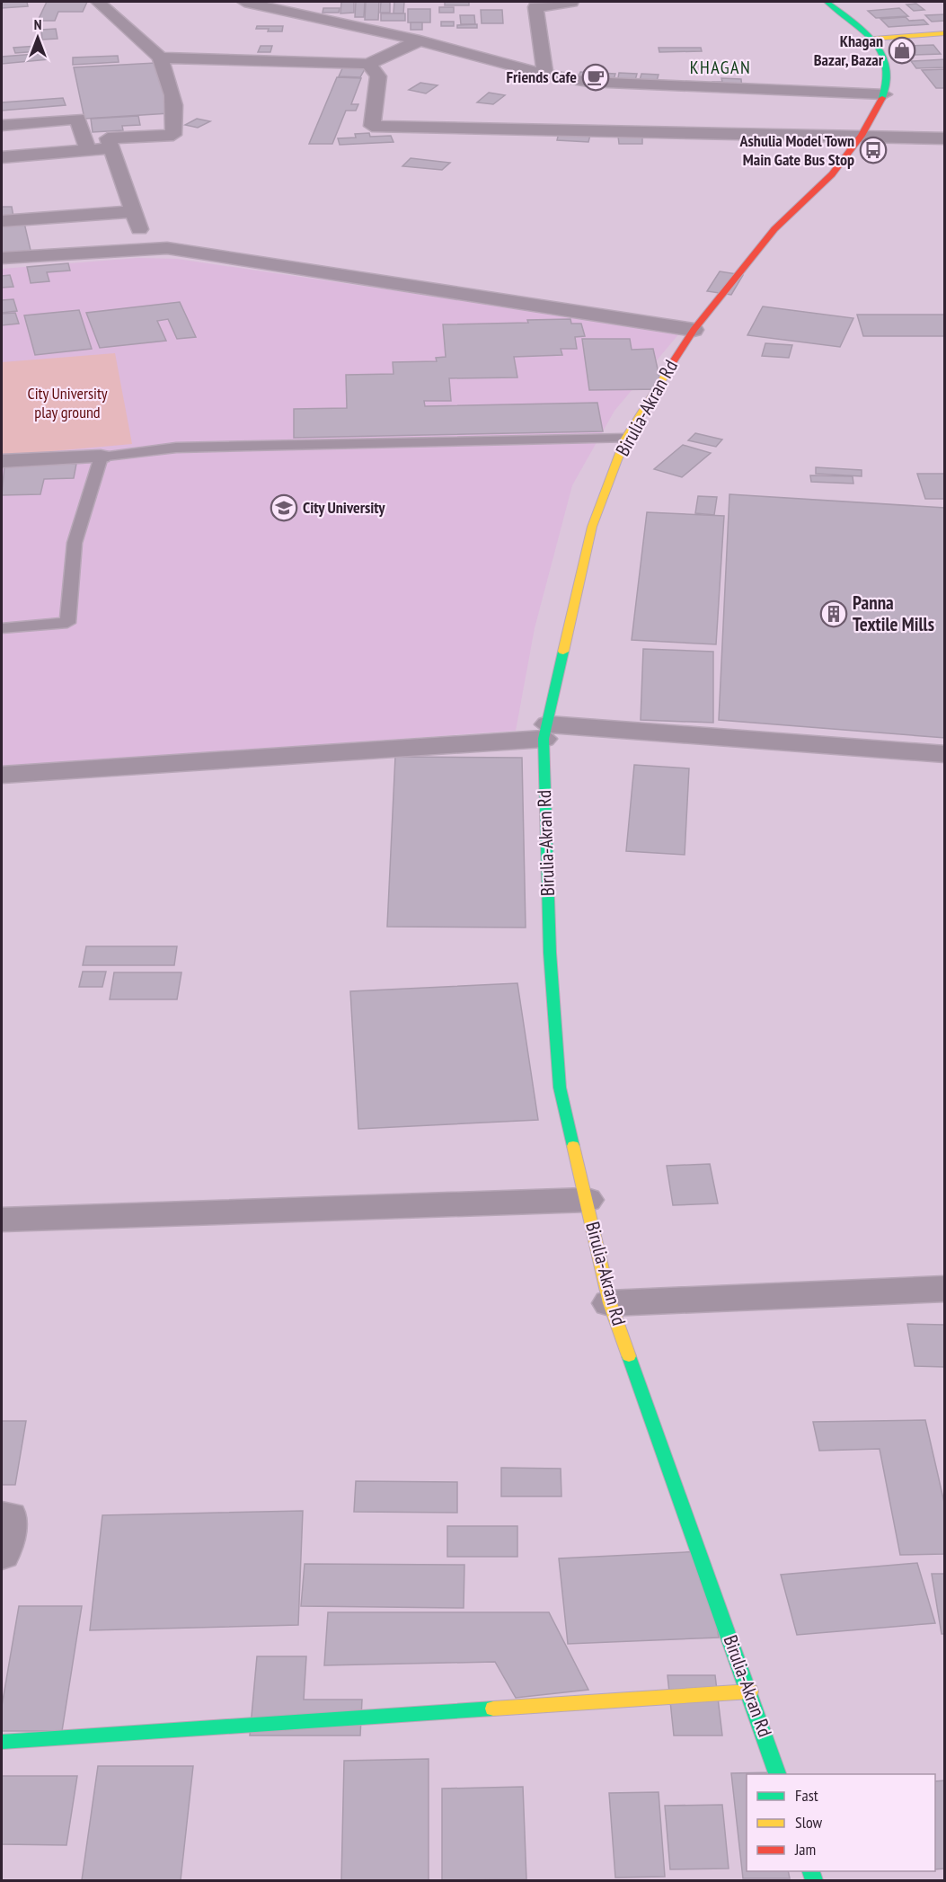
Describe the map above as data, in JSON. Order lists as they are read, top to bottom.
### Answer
{
  "streets": {
    "main road": ["Birulia-Akran Rd"]
  },
  "districts": ["KHAGAN"],
  "parks": ["City University play ground"],
  "places": {
    "shop": ["Khagan Bazar, Bazar"],
    "cafe": ["Friends Cafe"],
    "bus stop": ["Ashulia Model Town Main Gate Bus Stop"],
    "school or university": ["City University"],
    "building": ["Panna Textile Mills"]
  },
  "legend": ["Fast", "Slow", "Jam"],
  "north": "top"
}
